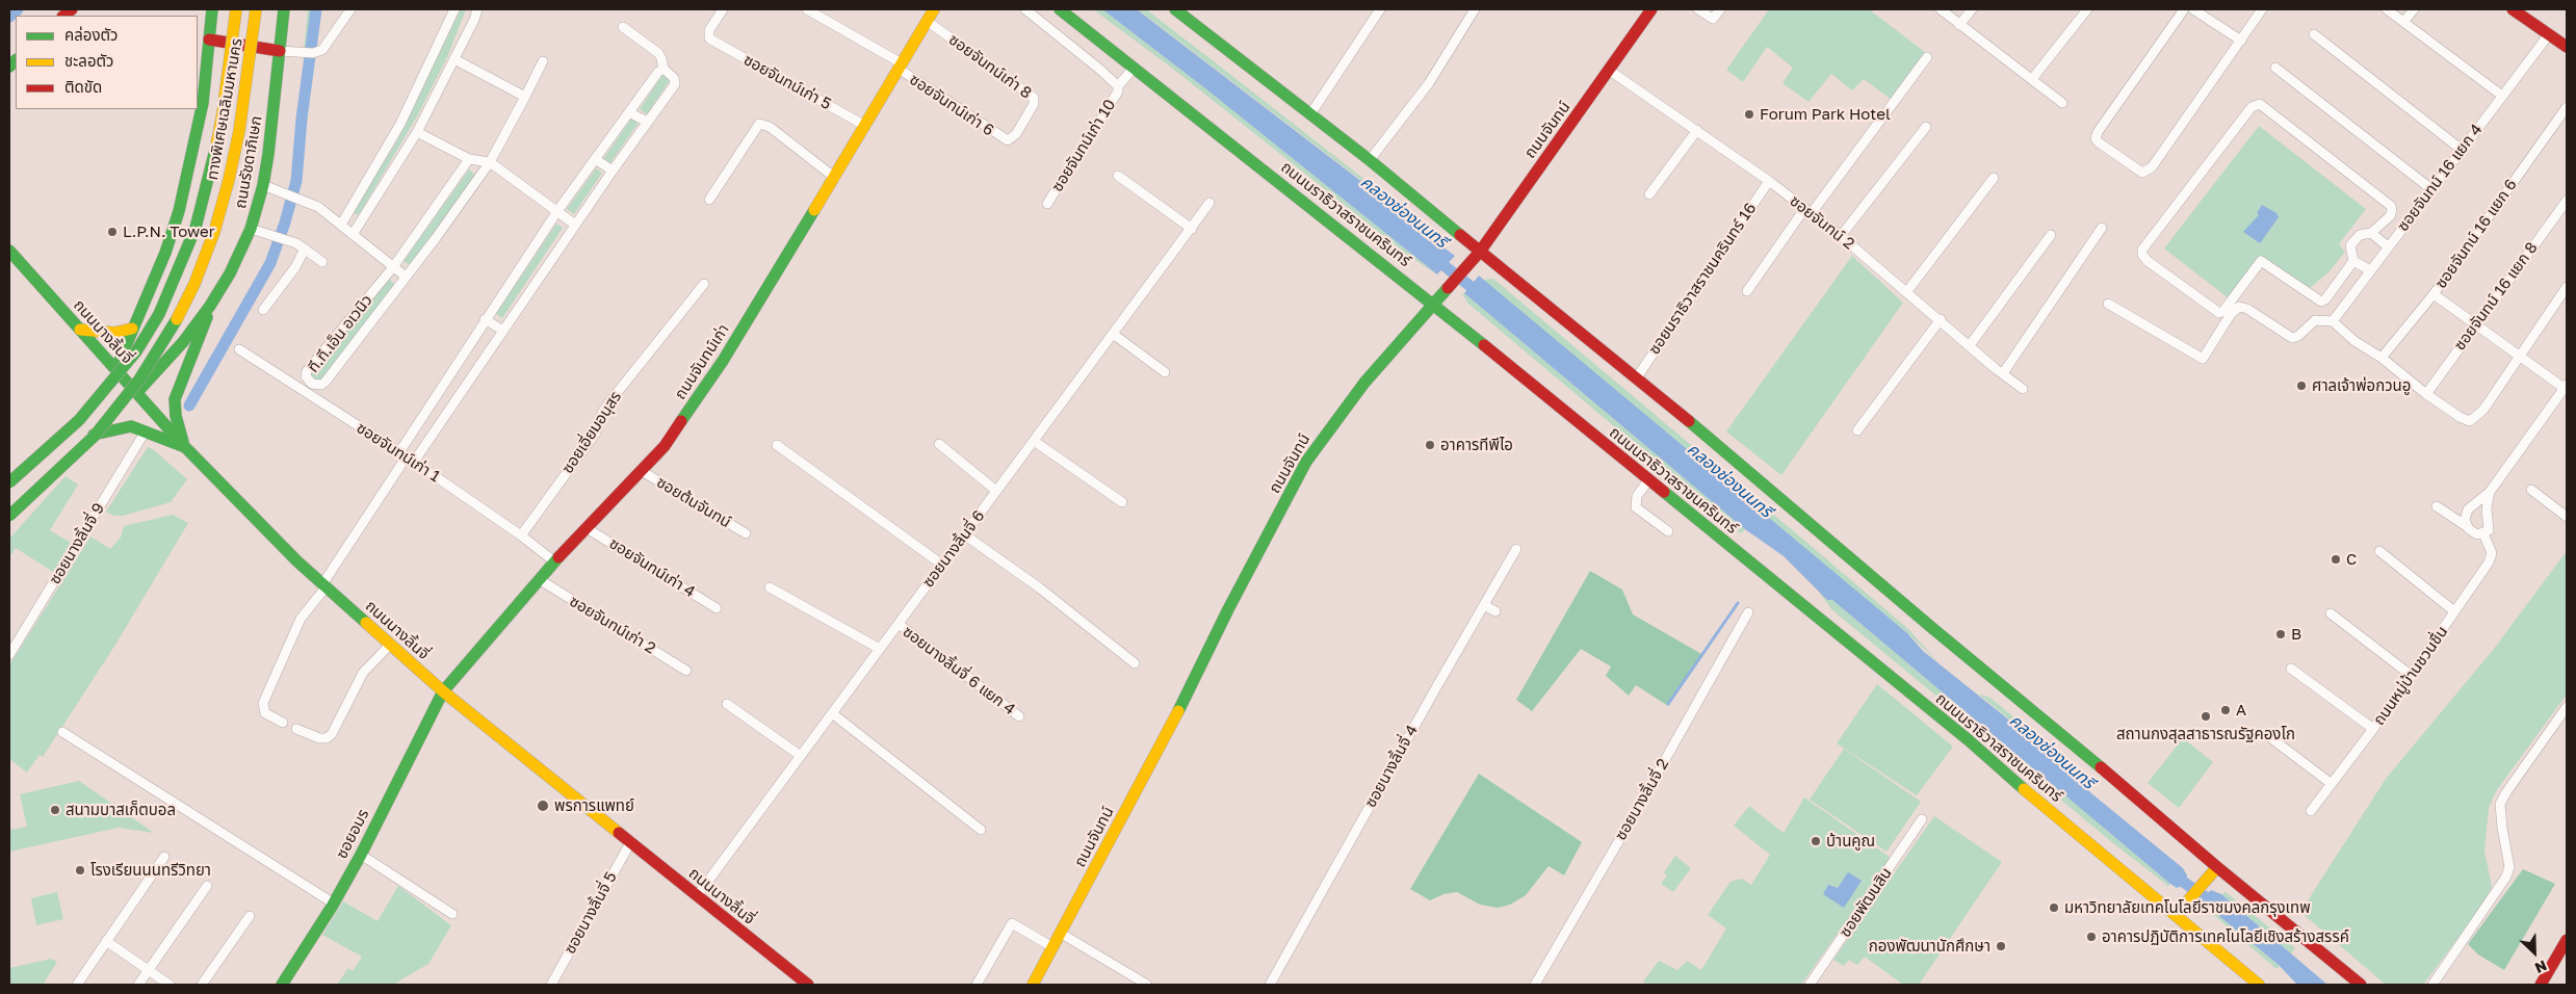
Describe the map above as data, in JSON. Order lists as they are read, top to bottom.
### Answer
{
  "streets": {
    "main road": [
      "ทางพิเศษเฉลิมมหานคร",
      "ถนนจันทน์",
      "ถนนรัชดาภิเษก",
      "ถนนนราธิวาสราชนครินทร์",
      "ถนนนางลิ้นจี่",
      "ถนนจันทน์เก่า",
      "ซอยอมร"
    ],
    "street": [
      "ซอยจันทน์เก่า 8",
      "ซอยจันทน์เก่า 5",
      "ซอยจันทน์เก่า 6",
      "ซอยจันทน์เก่า 10",
      "ซอยจันทน์ 16 แยก 4",
      "ซอยจันทน์ 2",
      "ซอยจันทน์ 16 แยก 6",
      "ซอยนราธิวาสราชนครินทร์ 16",
      "ซอยจันทน์ 16 แยก 8",
      "ที.ที.เอ็น อเวนิว",
      "ซอยเอี่ยมอนุสร",
      "ซอยจันทน์เก่า 1",
      "ซอยต้นจันทน์",
      "ซอยนางลิ้นจี่ 9",
      "ซอยนางลิ้นจี่ 6",
      "ซอยจันทน์เก่า 4",
      "ซอยจันทน์เก่า 2",
      "ซอยนางลิ้นจี่ 6 แยก 4",
      "ถนนหมู่บ้านชวนชื่น",
      "ซอยนางลิ้นจี่ 4",
      "ซอยนางลิ้นจี่ 2",
      "ซอยพัฒนสิน",
      "ซอยนางลิ้นจี่ 5"
    ]
  },
  "crossings": [
    ["ซอยจันทน์เก่า 8", "ซอยจันทน์เก่า 6"],
    ["ซอยจันทน์เก่า 8", "ถนนจันทน์เก่า"],
    ["ซอยจันทน์เก่า 5", "ถนนจันทน์เก่า"],
    ["ซอยจันทน์เก่า 6", "ถนนจันทน์เก่า"],
    ["ถนนจันทน์", "ถนนนราธิวาสราชนครินทร์"],
    ["ถนนจันทน์", "ซอยจันทน์ 2"],
    ["ซอยจันทน์เก่า 10", "ถนนนราธิวาสราชนครินทร์"],
    ["ถนนรัชดาภิเษก", "ถนนนางลิ้นจี่"],
    ["ซอยจันทน์ 2", "ซอยนราธิวาสราชนครินทร์ 16"],
    ["ถนนนางลิ้นจี่", "ถนนจันทน์เก่า"],
    ["ถนนนางลิ้นจี่", "ซอยนางลิ้นจี่ 6"],
    ["ถนนนางลิ้นจี่", "ซอยอมร"],
    ["ถนนนางลิ้นจี่", "ซอยนางลิ้นจี่ 5"],
    ["ถนนจันทน์เก่า", "ซอยจันทน์เก่า 1"],
    ["ถนนจันทน์เก่า", "ซอยต้นจันทน์"],
    ["ถนนจันทน์เก่า", "ซอยจันทน์เก่า 4"],
    ["ถนนจันทน์เก่า", "ซอยจันทน์เก่า 2"],
    ["ถนนจันทน์เก่า", "ซอยอมร"],
    ["ซอยเอี่ยมอนุสร", "ซอยจันทน์เก่า 1"],
    ["ซอยนางลิ้นจี่ 6", "ซอยนางลิ้นจี่ 6 แยก 4"]
  ],
  "water": ["คลองช่องนนทรี"],
  "places": [
    "Forum Park Hotel",
    "L.P.N. Tower",
    "ศาลเจ้าพ่อกวนอู",
    "อาคารทีพีไอ",
    "C",
    "B",
    "A",
    "สถานกงสุลสาธารณรัฐคองโก",
    "พรการแพทย์",
    "สนามบาสเก็ตบอล",
    "บ้านคูณ",
    "โรงเรียนนนทรีวิทยา",
    "มหาวิทยาลัยเทคโนโลยีราชมงคลกรุงเทพ",
    "อาคารปฏิบัติการเทคโนโลยีเชิงสร้างสรรค์",
    "กองพัฒนานักศึกษา"
  ],
  "legend": ["คล่องตัว", "ชะลอตัว", "ติดขัด"],
  "north": "bottom right"
}
